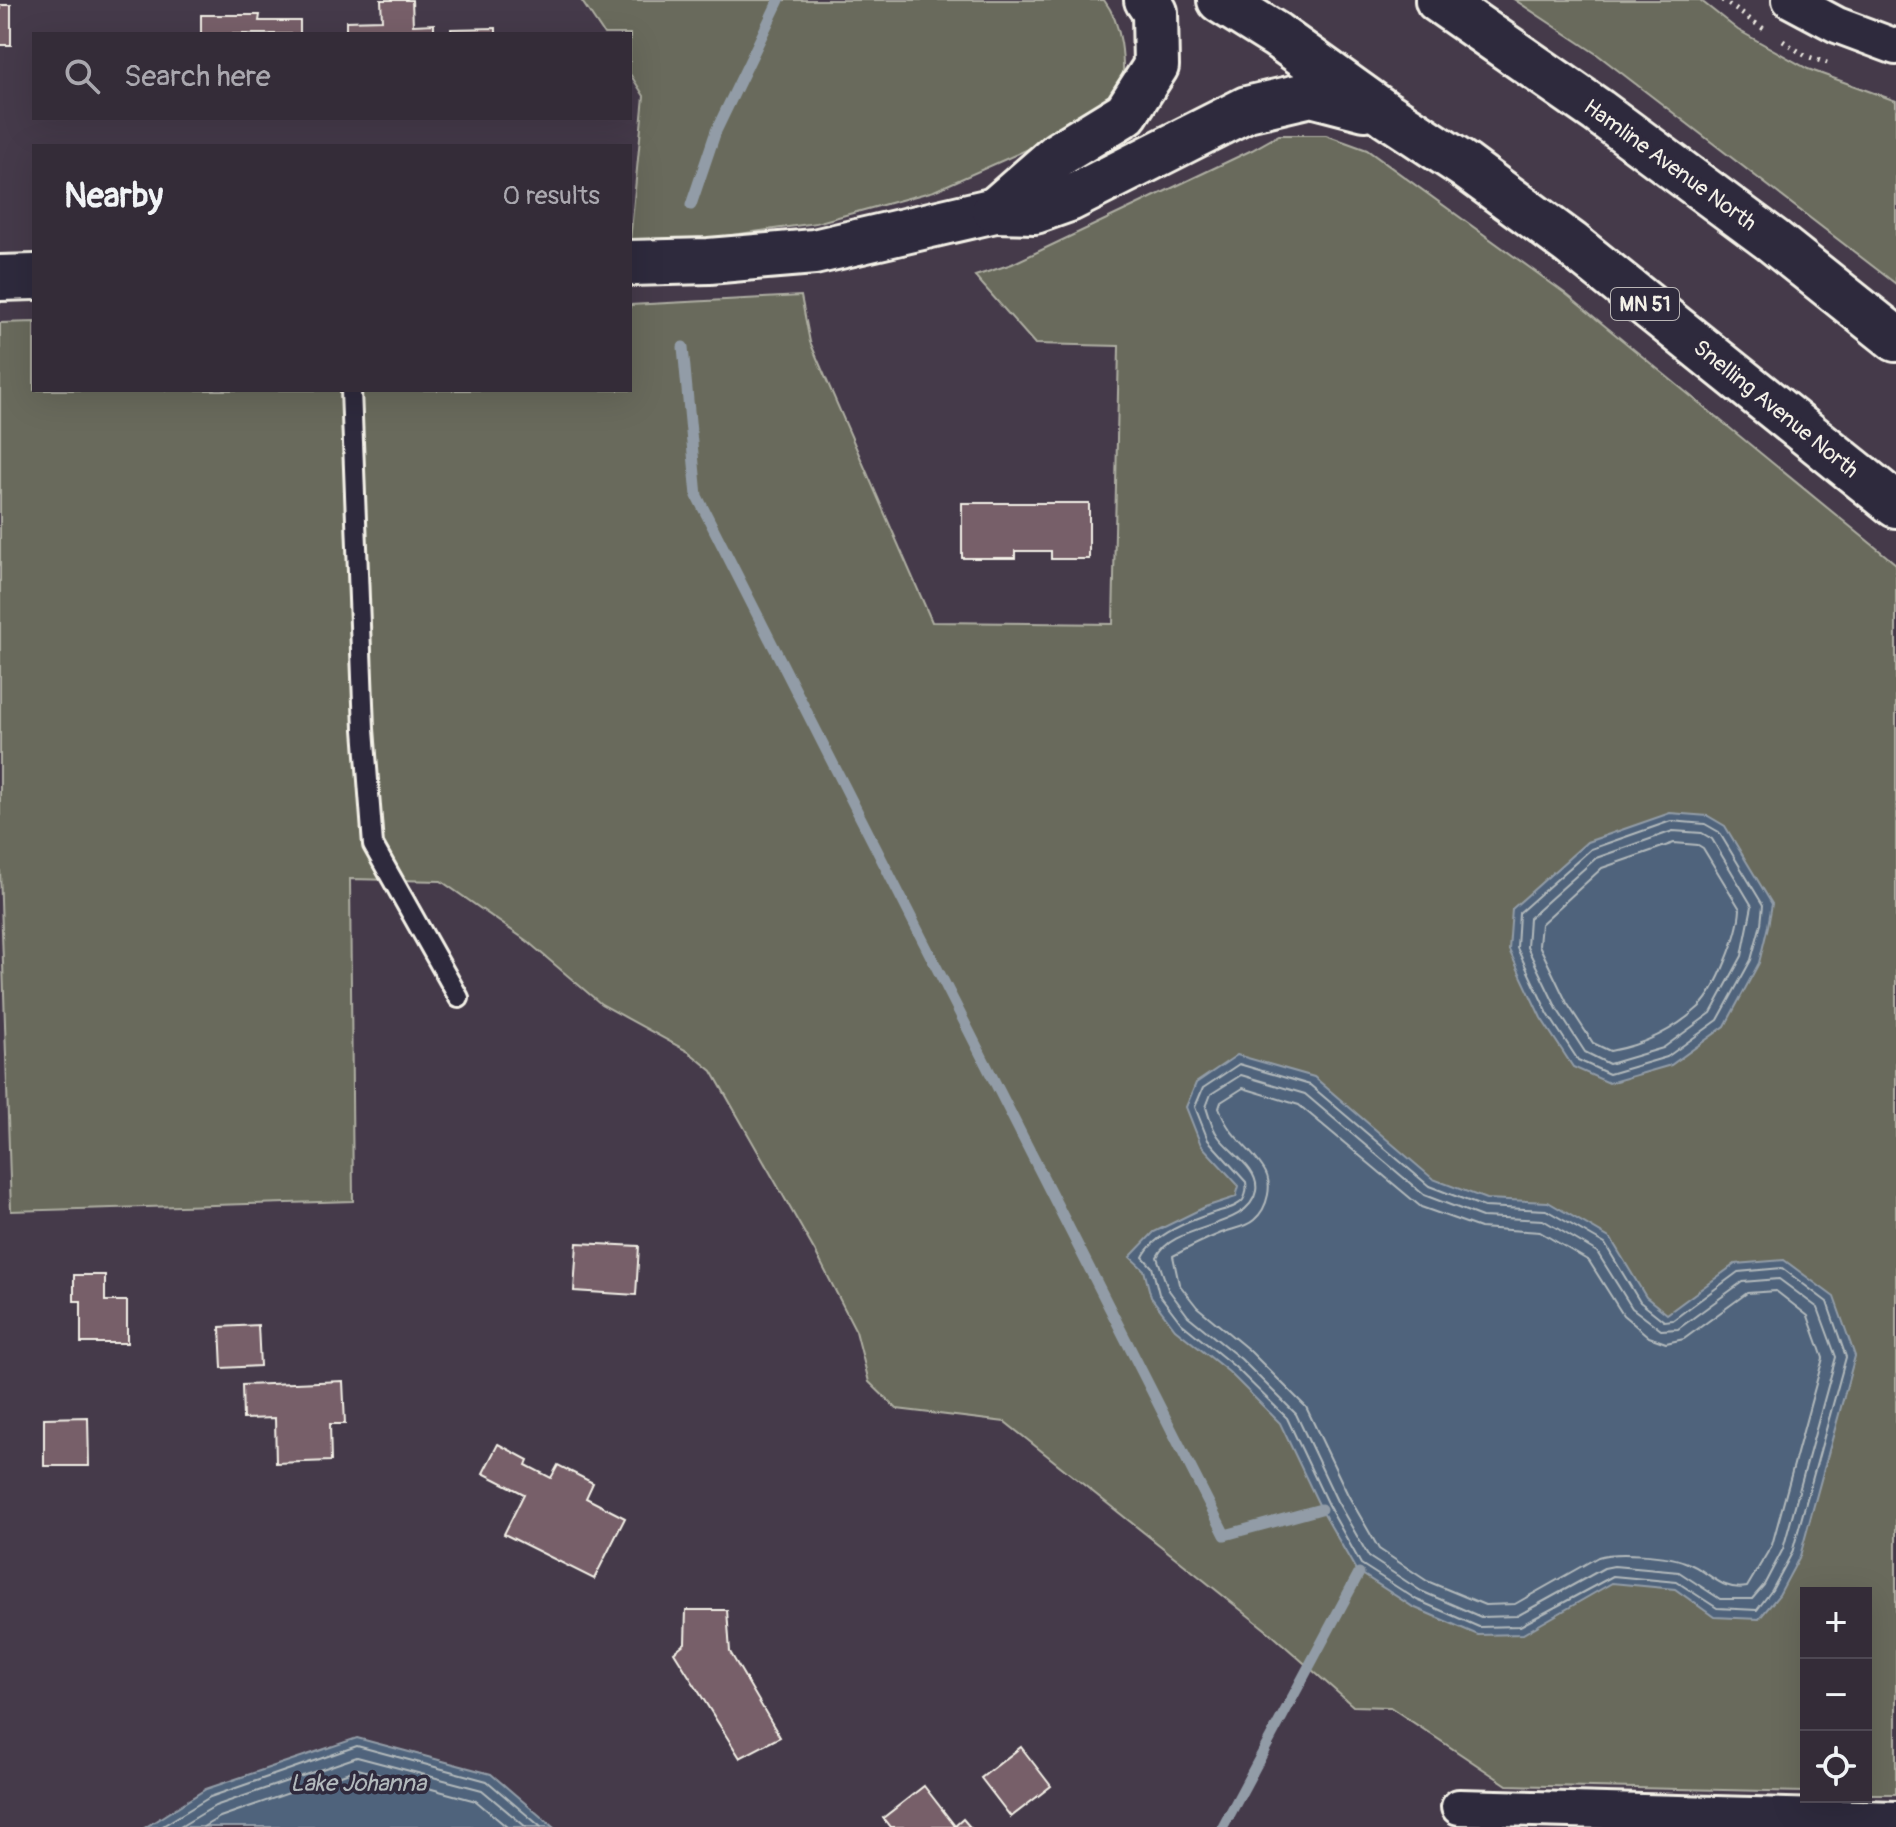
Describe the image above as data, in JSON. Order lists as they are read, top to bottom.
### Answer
{
  "streets": {
    "main road": ["Hamline Avenue North", "MN 51", "Snelling Avenue North"]
  },
  "crossings": [
    ["MN 51", "Snelling Avenue North"]
  ],
  "water": ["Lake Johanna"],
  "page": {
    "search": "Search here",
    "heading": ["Nearby", "0 results"],
    "map_buttons": ["+", "−"]
  }
}
